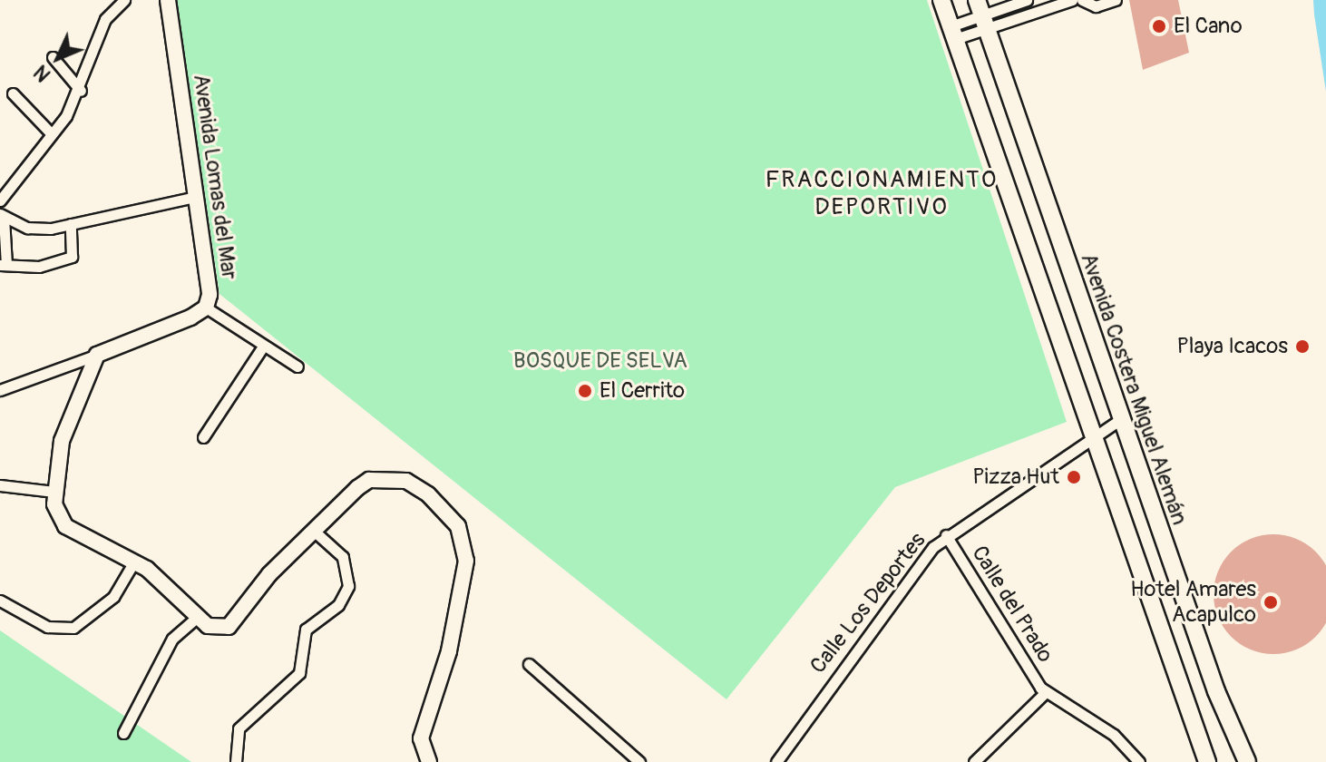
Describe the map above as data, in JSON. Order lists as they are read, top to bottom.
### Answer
{
  "streets": {
    "main road": ["Avenida Lomas del Mar", "Avenida Costera Miguel Alemán"],
    "street": ["Calle Los Deportes", "Calle del Prado"]
  },
  "crossings": [
    ["Avenida Costera Miguel Alemán", "Calle Los Deportes"],
    ["Calle Los Deportes", "Calle del Prado"]
  ],
  "districts": ["FRACCIONAMIENTO DEPORTIVO"],
  "parks": ["BOSQUE DE SELVA"],
  "places": [
    "El Cano",
    "Playa Icacos",
    "El Cerrito",
    "Pizza Hut",
    "Hotel Amares Acapulco"
  ],
  "north": "bottom left"
}
